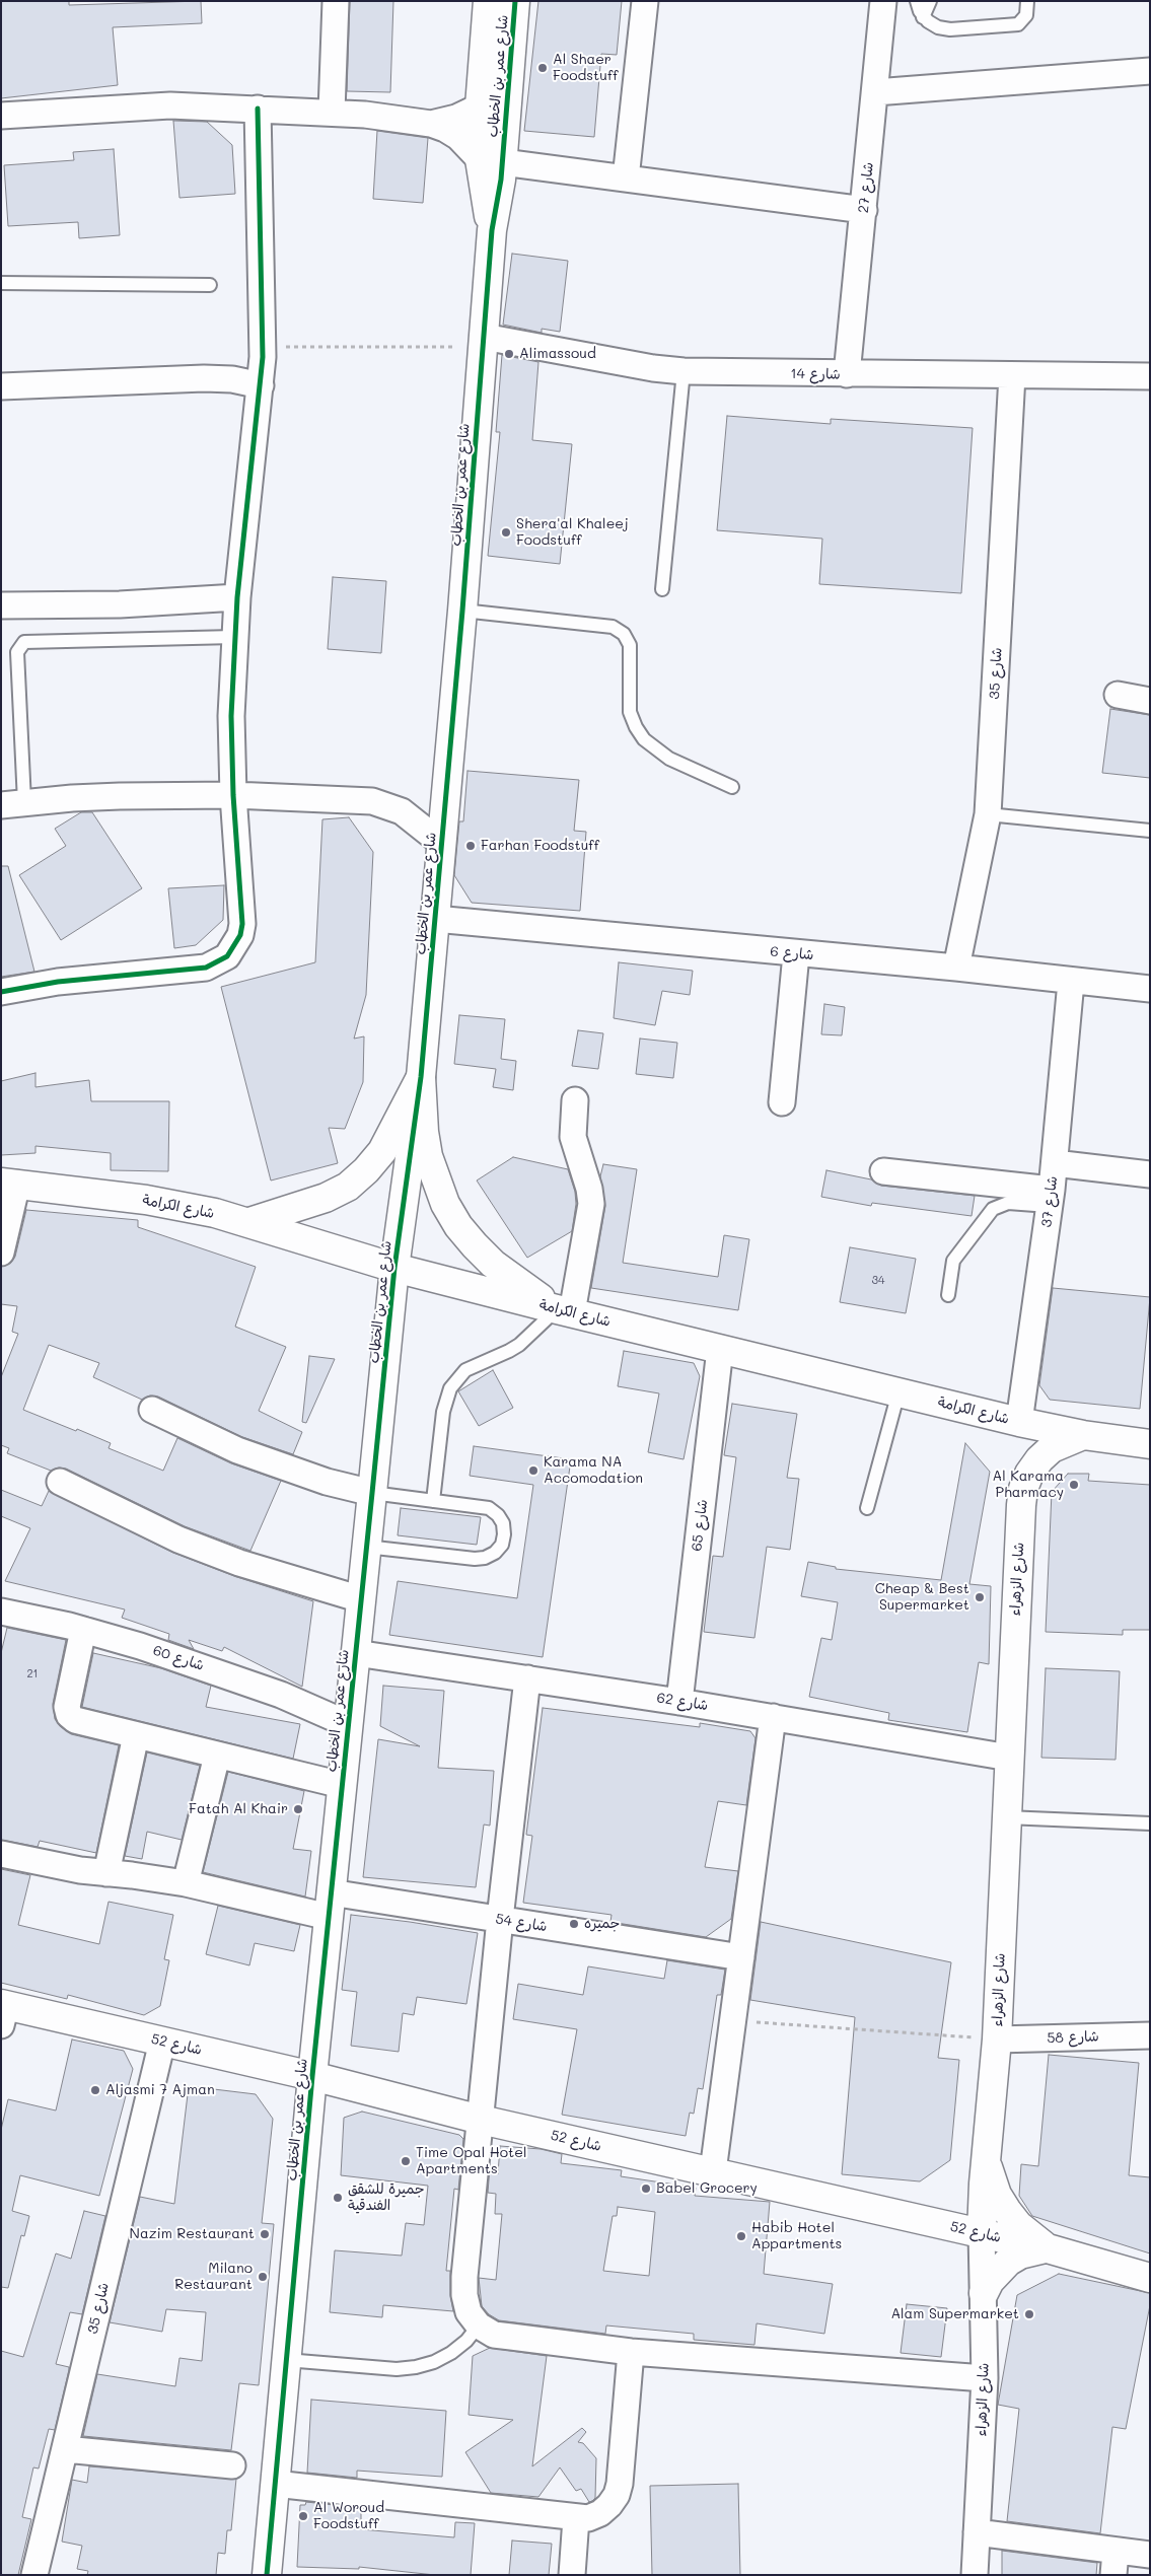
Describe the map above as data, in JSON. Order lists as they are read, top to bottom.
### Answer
{
  "streets": {
    "main road": [
      "شارع عمر بن الخطاب",
      "شارع الكرامة",
      "شارع الزهراء",
      "شارع 52"
    ],
    "street": [
      "شارع 27",
      "شارع 14",
      "شارع 35",
      "شارع 6",
      "شارع 37",
      "شارع 65",
      "شارع 60",
      "شارع 62",
      "شارع 54",
      "شارع 58"
    ]
  },
  "crossings": [
    ["شارع عمر بن الخطاب", "شارع 14"],
    ["شارع عمر بن الخطاب", "شارع 6"],
    ["شارع عمر بن الخطاب", "شارع الكرامة"],
    ["شارع عمر بن الخطاب", "شارع 60"],
    ["شارع عمر بن الخطاب", "شارع 62"],
    ["شارع عمر بن الخطاب", "شارع 54"],
    ["شارع عمر بن الخطاب", "شارع 52"],
    ["شارع 27", "شارع 14"],
    ["شارع 14", "شارع 35"],
    ["شارع 35", "شارع 6"],
    ["شارع 35", "شارع 52"],
    ["شارع 6", "شارع 37"],
    ["شارع 37", "شارع الكرامة"],
    ["شارع الكرامة", "شارع 65"],
    ["شارع الكرامة", "شارع الزهراء"],
    ["شارع 65", "شارع 62"],
    ["شارع الزهراء", "شارع 62"],
    ["شارع الزهراء", "شارع 58"],
    ["شارع الزهراء", "شارع 52"]
  ],
  "places": [
    "Al Shaer Foodstuff",
    "Alimassoud",
    "Shera'al Khaleej Foodstuff",
    "Farhan Foodstuff",
    "Karama NA Accomodation",
    "Al Karama Pharmacy",
    "Cheap & Best Supermarket",
    "Fatah Al Khair",
    "جميره",
    "Aljasmi 7 Ajman",
    "Time Opal Hotel Apartments",
    "Babel Grocery",
    "جميرة للشقق الفندقية",
    "Nazim Restaurant",
    "Habib Hotel Appartments",
    "Milano Restaurant",
    "Alam Supermarket",
    "Al Woroud Foodstuff"
  ],
  "house_numbers": ["34", "21"]
}
